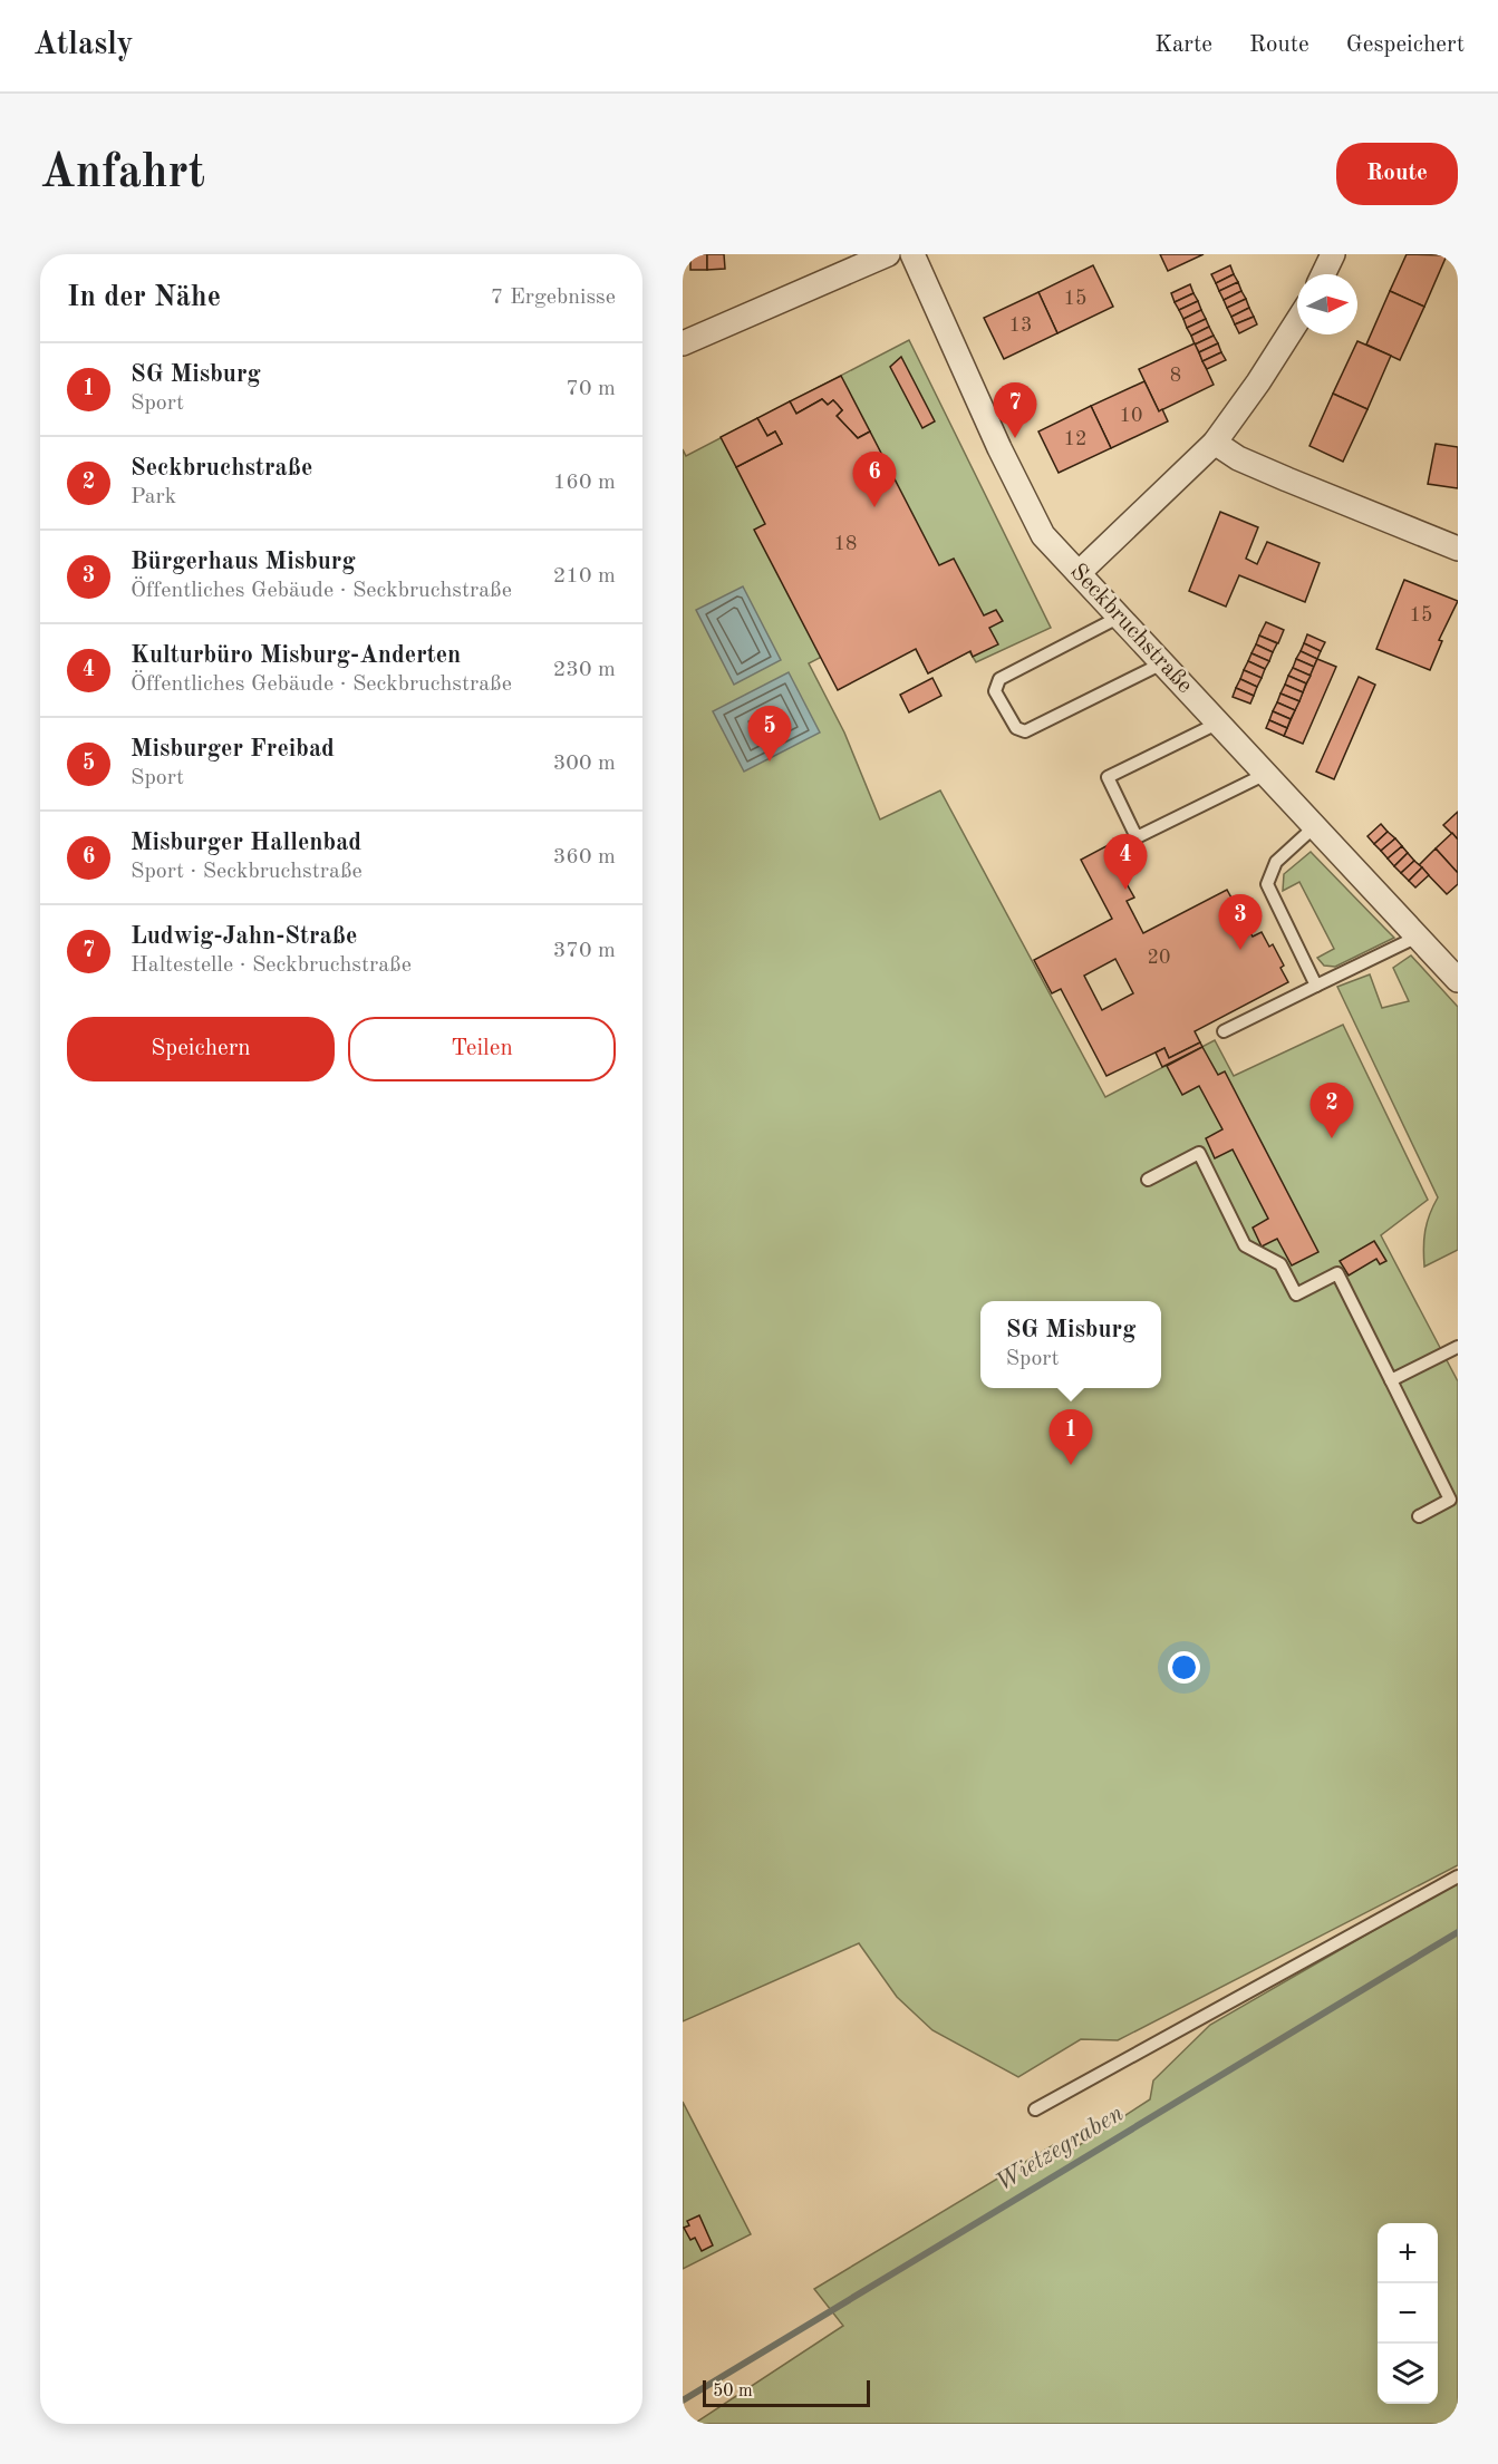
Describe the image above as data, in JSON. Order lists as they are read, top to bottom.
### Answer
{
  "streets": {
    "street": ["Seckbruchstraße"]
  },
  "water": ["Wietzegraben"],
  "house_numbers": [
    "15",
    "13",
    "8",
    "10",
    "12",
    "18",
    "15",
    "20"
  ],
  "scale_bar": "50 m",
  "north": "right",
  "page": {
    "header": "Atlasly",
    "nav": ["Karte", "Route", "Gespeichert"],
    "buttons": [
      "Route",
      ["Speichern", "Teilen"]
    ],
    "title": "Anfahrt",
    "heading": ["In der Nähe", "7 Ergebnisse"],
    "list": [
      {
        "mark": "1",
        "name": "SG Misburg",
        "note": "Sport",
        "value": "70 m"
      },
      {
        "mark": "2",
        "name": "Seckbruchstraße",
        "note": "Park",
        "value": "160 m"
      },
      {
        "mark": "3",
        "name": "Bürgerhaus Misburg",
        "note": "Öffentliches Gebäude · Seckbruchstraße",
        "value": "210 m"
      },
      {
        "mark": "4",
        "name": "Kulturbüro Misburg-Anderten",
        "note": "Öffentliches Gebäude · Seckbruchstraße",
        "value": "230 m"
      },
      {
        "mark": "5",
        "name": "Misburger Freibad",
        "note": "Sport",
        "value": "300 m"
      },
      {
        "mark": "6",
        "name": "Misburger Hallenbad",
        "note": "Sport · Seckbruchstraße",
        "value": "360 m"
      },
      {
        "mark": "7",
        "name": "Ludwig-Jahn-Straße",
        "note": "Haltestelle · Seckbruchstraße",
        "value": "370 m"
      }
    ],
    "pins": [
      "7",
      "6",
      "5",
      "4",
      "3",
      "2",
      "1"
    ],
    "popup": ["SG Misburg", "Sport"],
    "map_buttons": ["+", "−"],
    "scale": "50 m"
  }
}
